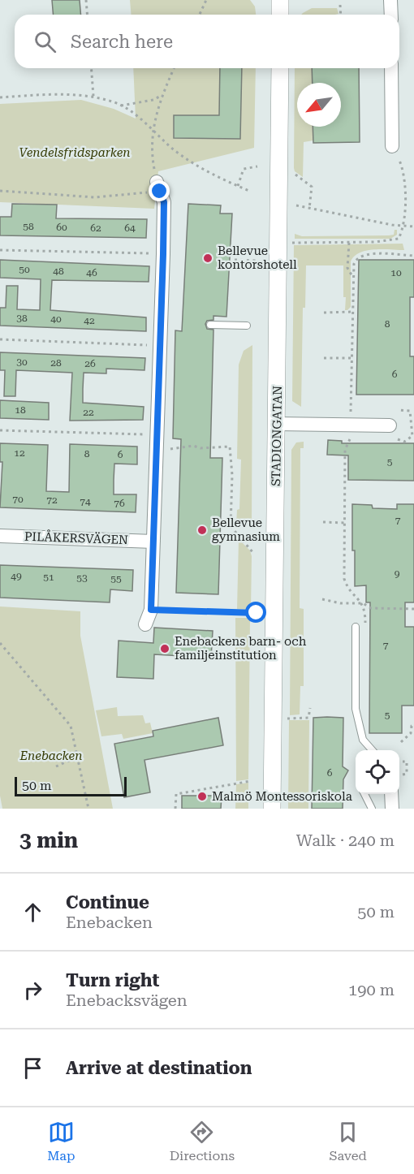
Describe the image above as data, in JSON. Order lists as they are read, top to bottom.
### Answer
{
  "streets": {
    "street": ["STADIONGATAN", "PILÅKERSVÄGEN"]
  },
  "parks": ["Vendelsfridsparken", "Enebacken"],
  "places": [
    "Bellevue kontorshotell",
    "Bellevue gymnasium",
    "Enebackens barn- och familjeinstitution",
    "Malmö Montessoriskola"
  ],
  "house_numbers": [
    "58",
    "60",
    "62",
    "64",
    "50",
    "48",
    "46",
    "10",
    "38",
    "40",
    "42",
    "8",
    "30",
    "28",
    "26",
    "6",
    "18",
    "22",
    "12",
    "8",
    "6",
    "5",
    "70",
    "72",
    "74",
    "76",
    "7",
    "9",
    "49",
    "51",
    "53",
    "55",
    "7",
    "5",
    "6"
  ],
  "scale_bar": "50 m",
  "north": "bottom left",
  "page": {
    "search": "Search here",
    "scale": "50 m",
    "heading": ["3 min", "Walk · 240 m"],
    "list": [
      ["Continue", "Enebacken", "50 m"],
      ["Turn right", "Enebacksvägen", "190 m"],
      "Arrive at destination"
    ],
    "nav": ["Map", "Directions", "Saved"]
  }
}
